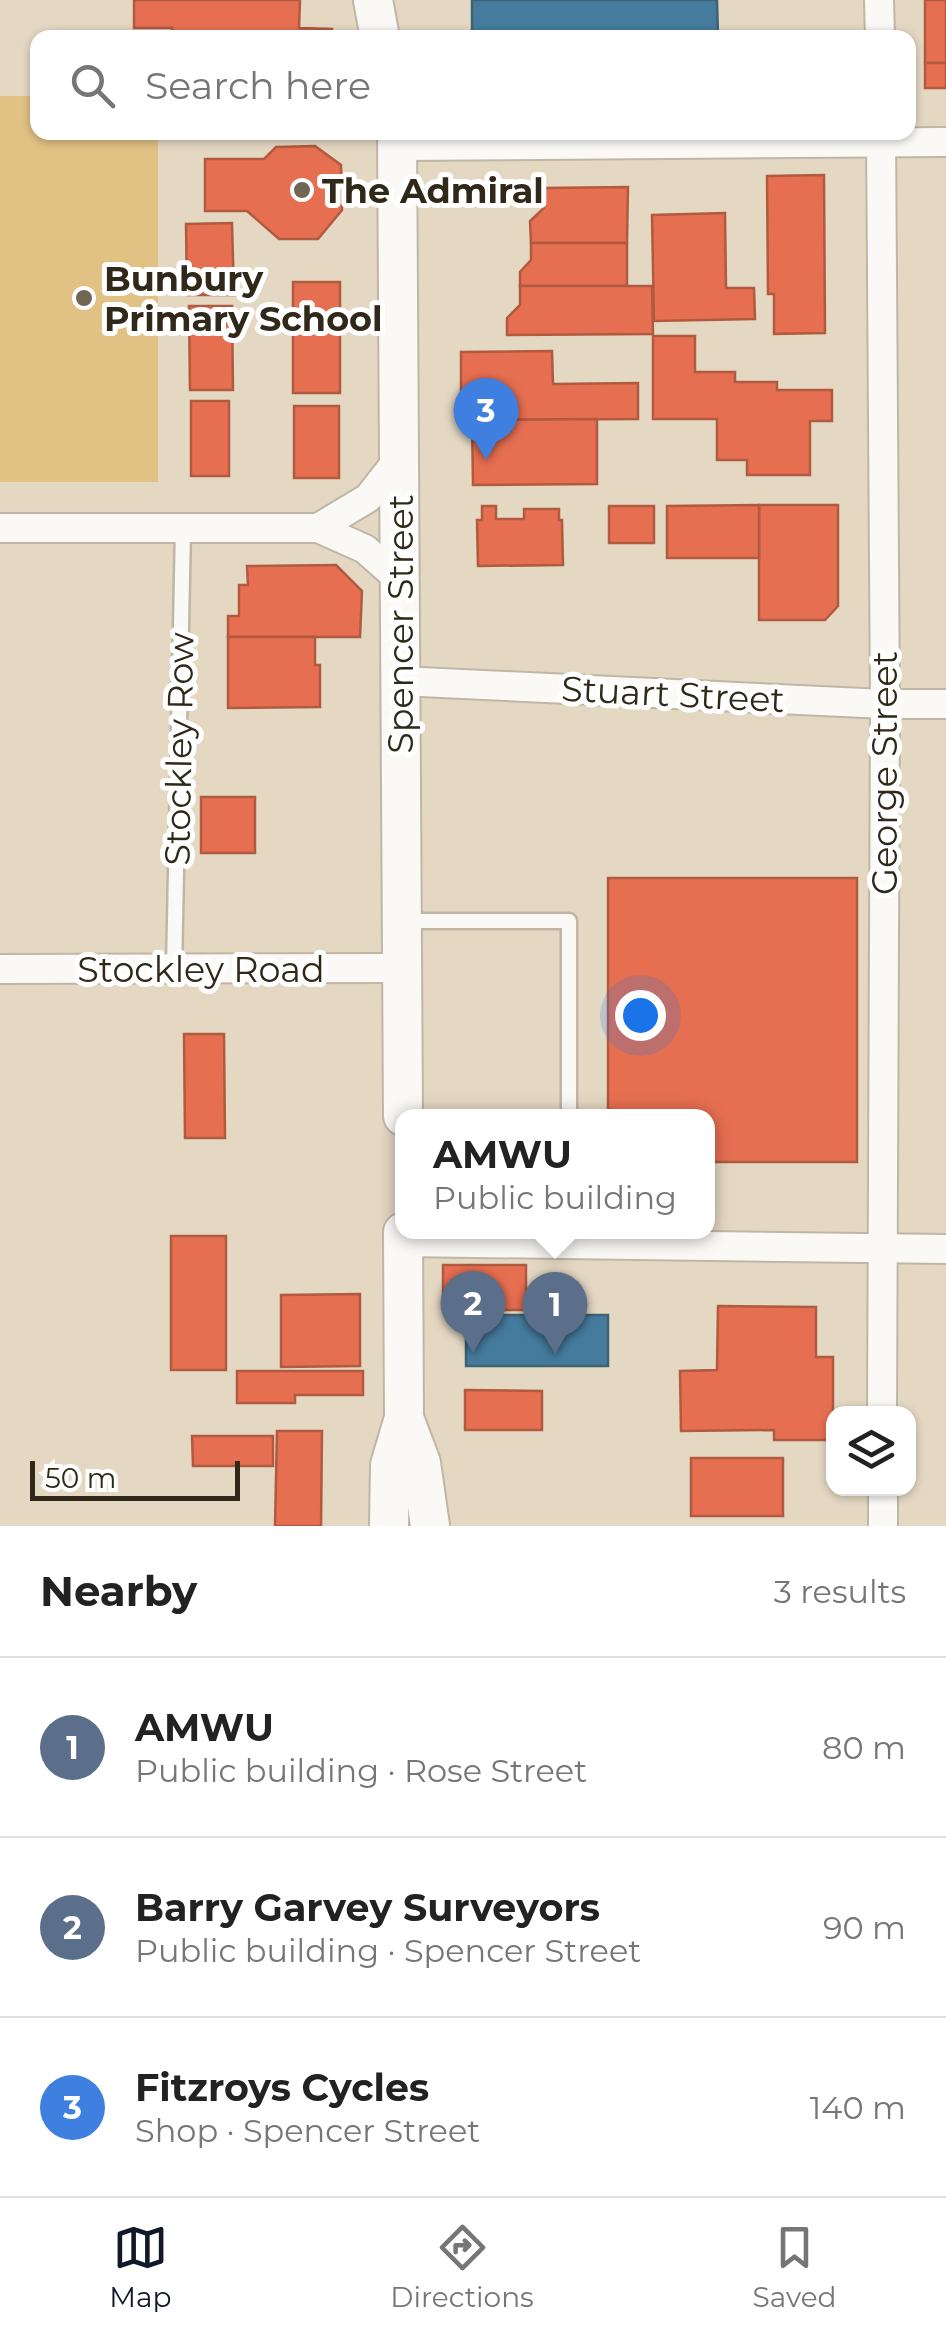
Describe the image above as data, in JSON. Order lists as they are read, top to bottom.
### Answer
{
  "streets": {
    "main road": ["Spencer Street"],
    "street": ["Stuart Street", "George Street", "Stockley Road"],
    "lane": ["Stockley Row"]
  },
  "crossings": [
    ["Spencer Street", "Stuart Street"],
    ["Spencer Street", "Stockley Road"],
    ["Stuart Street", "George Street"],
    ["Stockley Row", "Stockley Road"]
  ],
  "places": ["The Admiral", "Bunbury Primary School"],
  "scale_bar": "50 m",
  "page": {
    "search": "Search here",
    "pins": ["3", "2", "1"],
    "popup": ["AMWU", "Public building"],
    "scale": "50 m",
    "heading": ["Nearby", "3 results"],
    "list": [
      {
        "mark": "1",
        "name": "AMWU",
        "note": "Public building · Rose Street",
        "value": "80 m"
      },
      {
        "mark": "2",
        "name": "Barry Garvey Surveyors",
        "note": "Public building · Spencer Street",
        "value": "90 m"
      },
      {
        "mark": "3",
        "name": "Fitzroys Cycles",
        "note": "Shop · Spencer Street",
        "value": "140 m"
      }
    ],
    "nav": ["Map", "Directions", "Saved"]
  }
}
